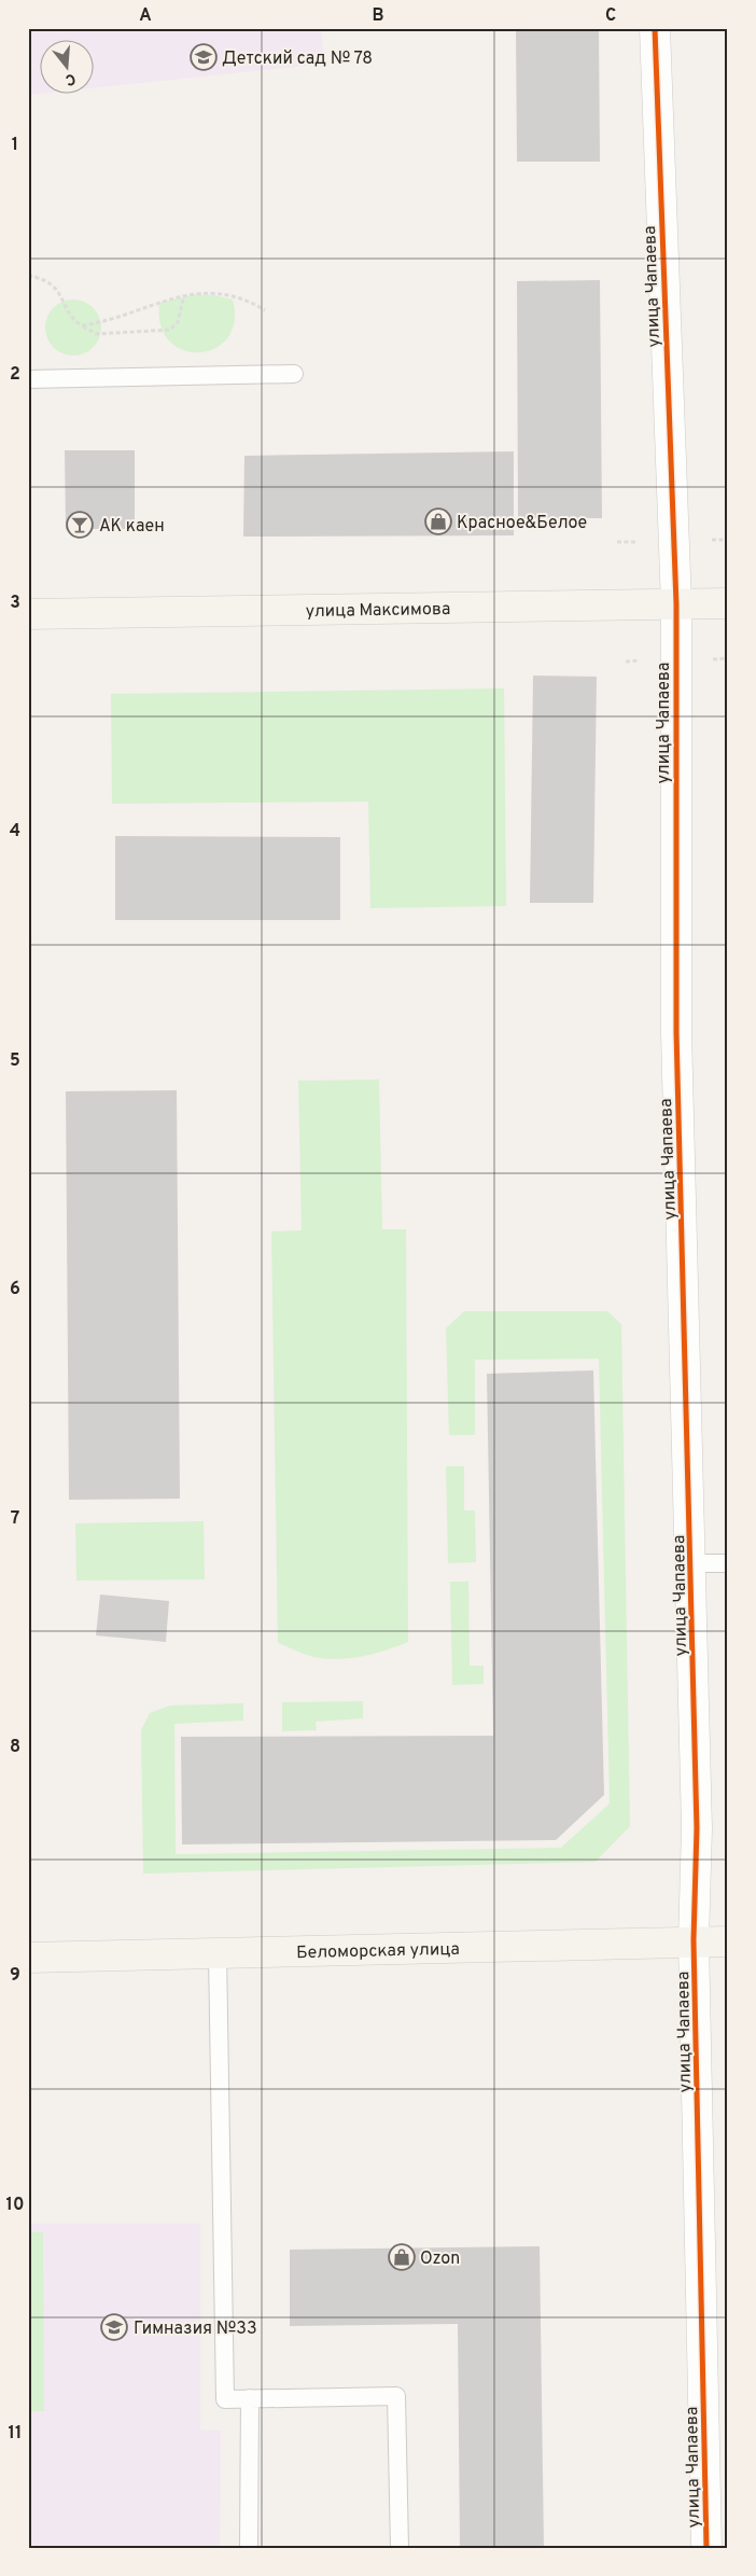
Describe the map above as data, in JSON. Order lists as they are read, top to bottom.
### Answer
{
  "streets": {
    "main road": ["улица Максимова", "Беломорская улица"],
    "street": ["улица Чапаева"]
  },
  "crossings": [
    ["улица Чапаева", "улица Максимова"],
    ["улица Чапаева", "Беломорская улица"]
  ],
  "places": {
    "school or university": ["Детский сад № 78", "Гимназия №33"],
    "shop": ["Красное&Белое", "Ozon"],
    "bar": ["АК каен"]
  },
  "north": "bottom",
  "grid": {
    "columns": ["A", "B", "C"],
    "rows": [
      "1",
      "2",
      "3",
      "4",
      "5",
      "6",
      "7",
      "8",
      "9",
      "10",
      "11"
    ]
  }
}
